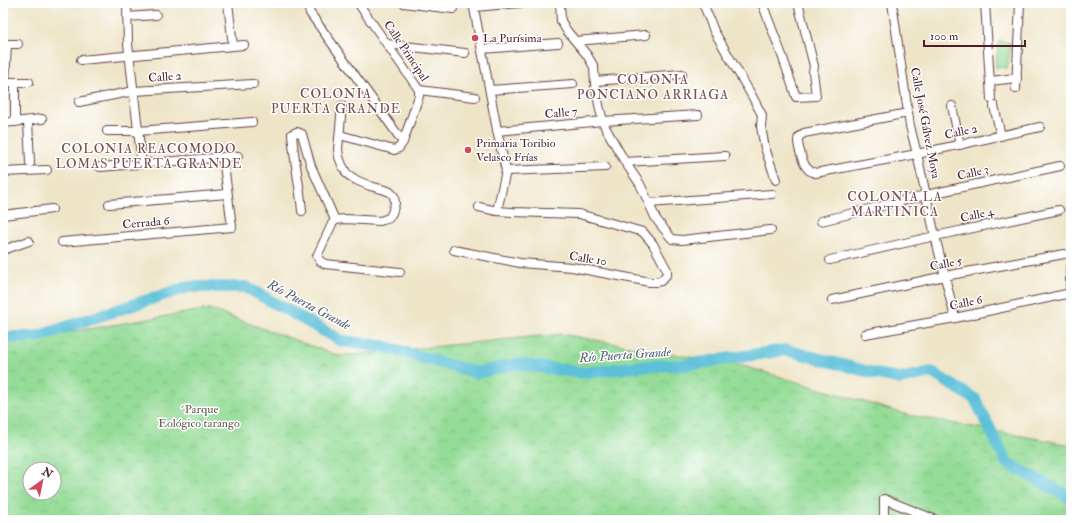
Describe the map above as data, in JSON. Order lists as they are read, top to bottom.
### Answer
{
  "streets": {
    "street": [
      "Calle Principal",
      "Calle 2",
      "Calle 7",
      "Calle José Gálvez Moya",
      "Calle 3",
      "Calle 4",
      "Cerrada 6",
      "Calle 10",
      "Calle 5",
      "Calle 6"
    ]
  },
  "crossings": [
    ["Calle 2", "Calle José Gálvez Moya"],
    ["Calle José Gálvez Moya", "Calle 3"],
    ["Calle José Gálvez Moya", "Calle 4"],
    ["Calle José Gálvez Moya", "Calle 5"],
    ["Calle José Gálvez Moya", "Calle 6"]
  ],
  "districts": [
    "COLONIA PONCIANO ARRIAGA",
    "COLONIA PUERTA GRANDE",
    "COLONIA REACOMODO LOMAS PUERTA GRANDE",
    "COLONIA LA MARTINICA"
  ],
  "water": ["Río Puerta Grande"],
  "parks": ["´Parque Eológico tarango"],
  "places": ["La Purísima", "Primaria Toribio Velasco Frías"],
  "scale_bar": "100 m",
  "north": "top right"
}
